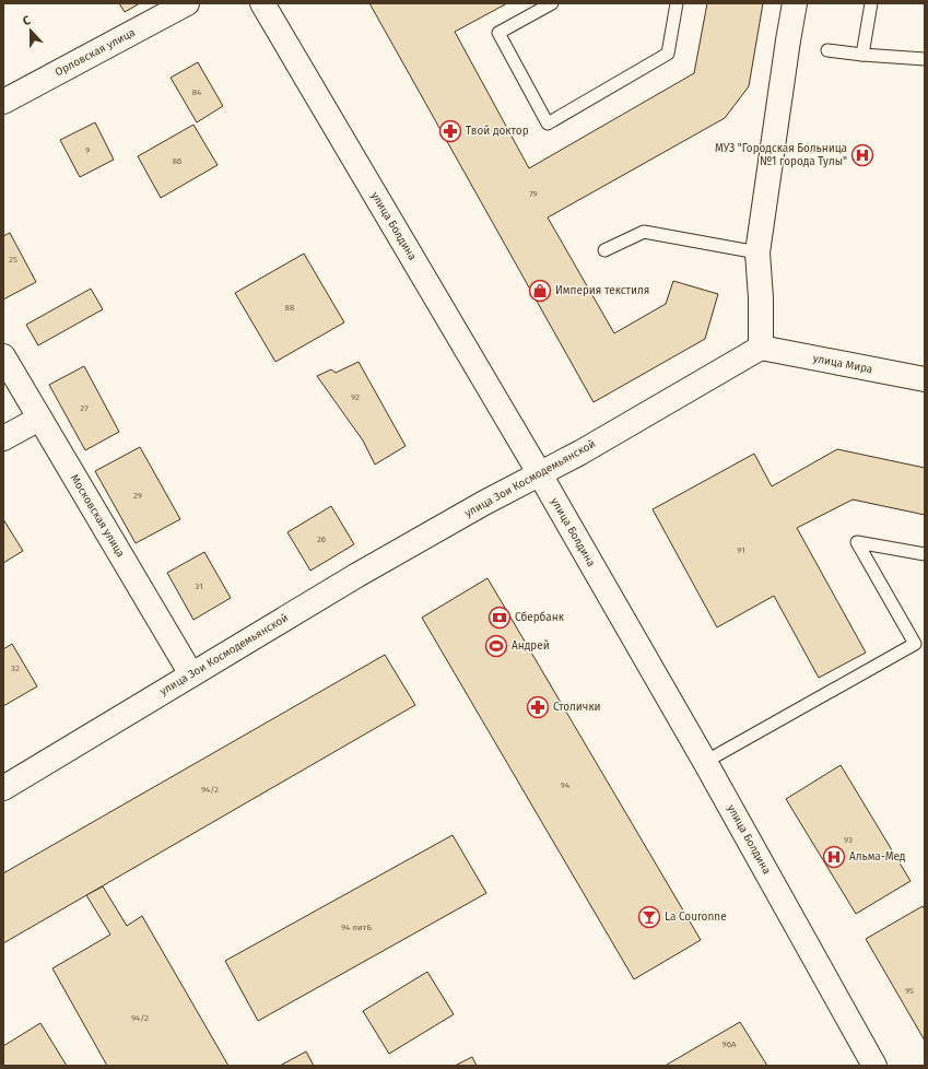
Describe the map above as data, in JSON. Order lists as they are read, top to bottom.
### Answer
{
  "streets": {
    "street": [
      "Орловская улица",
      "улица Болдина",
      "улица Мира",
      "улица Зои Космодемьянской",
      "Московская улица"
    ]
  },
  "crossings": [
    ["улица Болдина", "улица Зои Космодемьянской"],
    ["улица Мира", "улица Зои Космодемьянской"],
    ["улица Зои Космодемьянской", "Московская улица"]
  ],
  "places": {
    "pharmacy": ["Твой доктор", "Столички"],
    "hospital": ["МУЗ \"Городская Больница №1 города Тулы\"", "Альма-Мед"],
    "shop": ["Империя текстиля"],
    "bank": ["Сбербанк"],
    "sports": ["Андрей"],
    "bar": ["La Couronne"]
  },
  "house_numbers": [
    "84",
    "9",
    "86",
    "79",
    "25",
    "88",
    "92",
    "27",
    "29",
    "26",
    "91",
    "31",
    "32",
    "94",
    "94/2",
    "93",
    "94 литБ",
    "95",
    "94/2",
    "96А"
  ],
  "north": "top"
}
